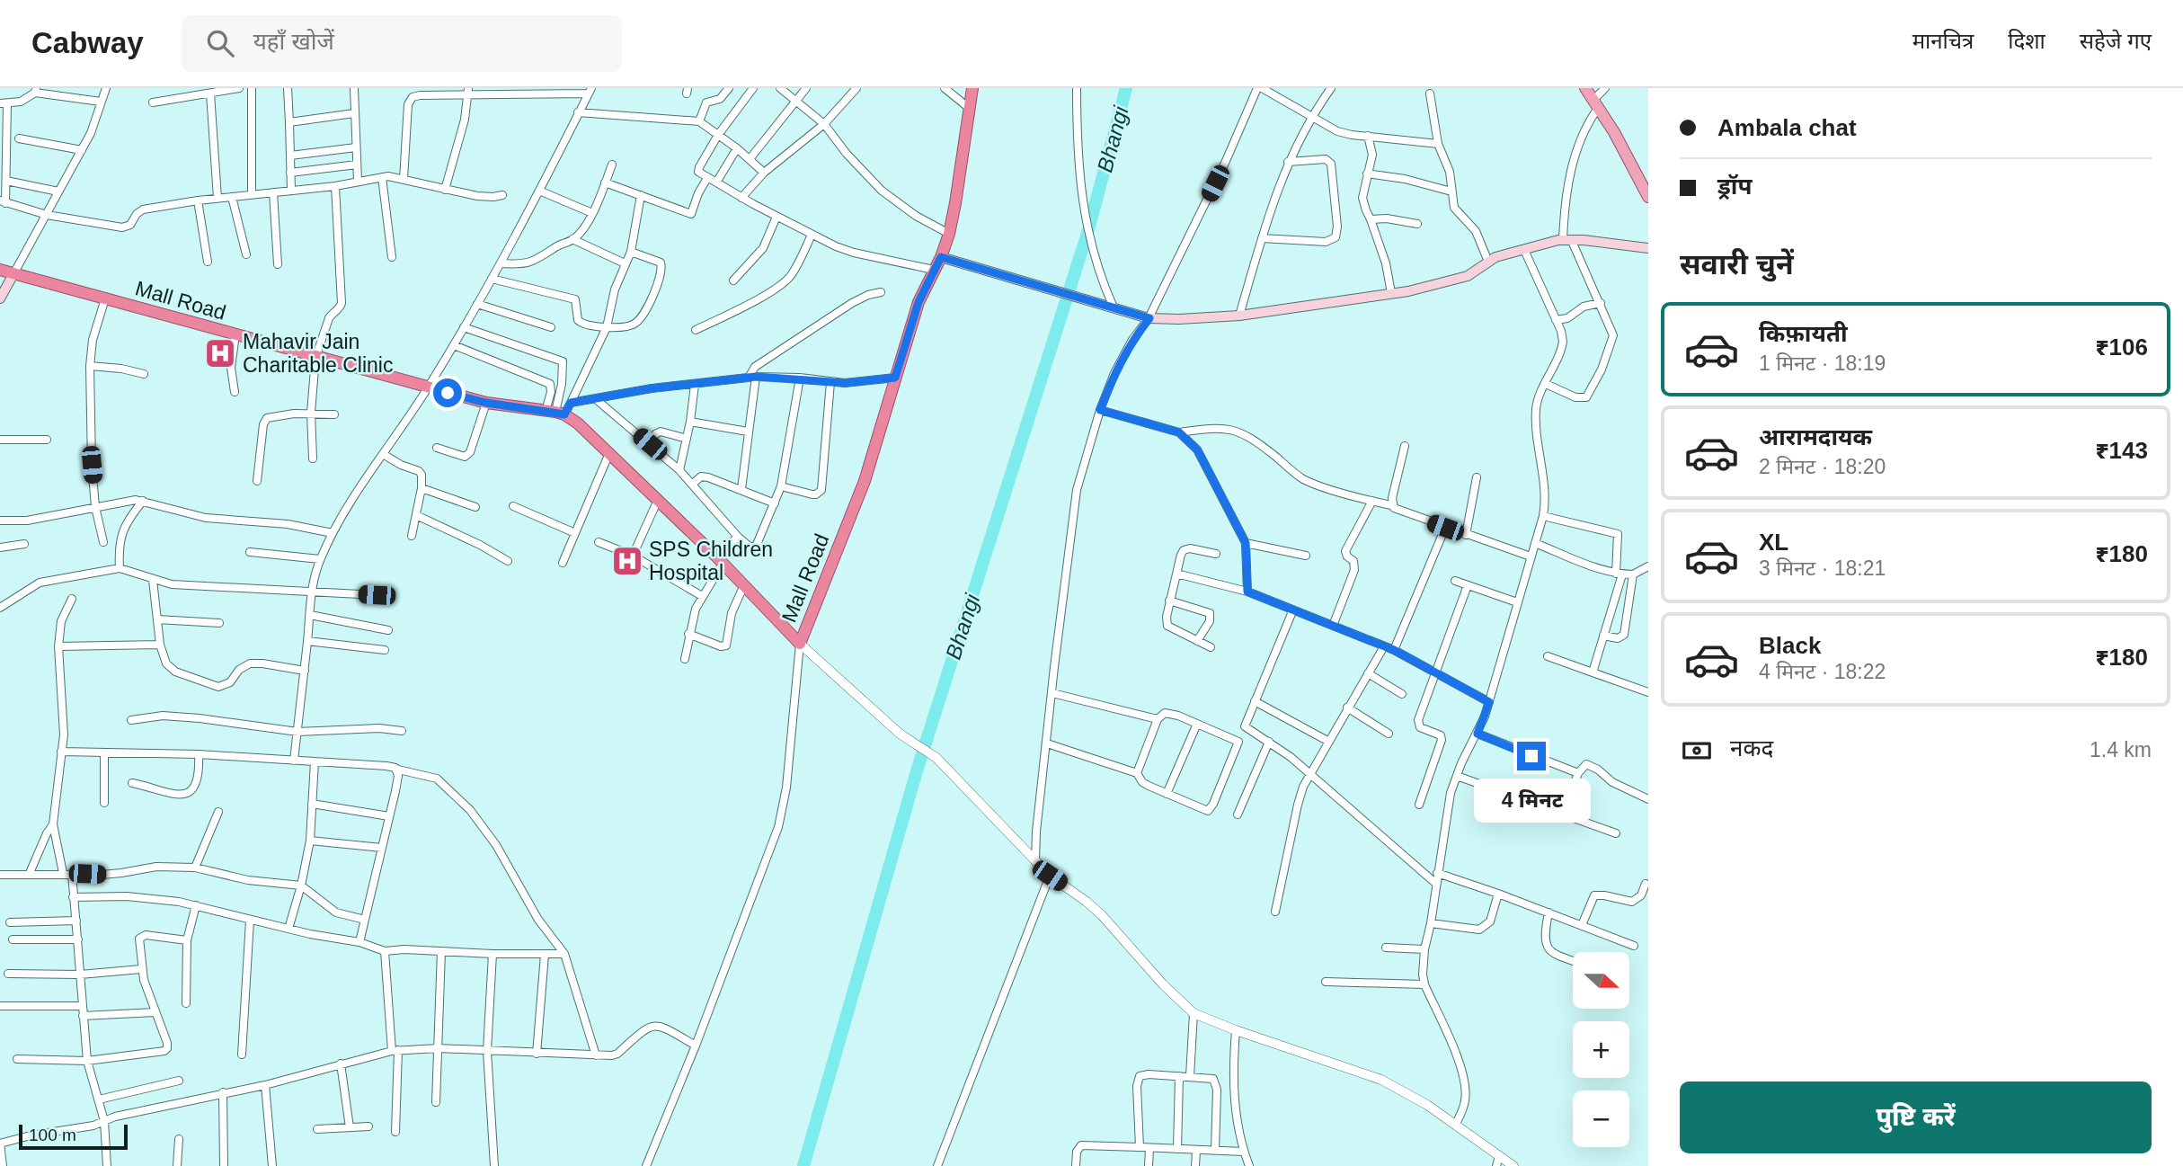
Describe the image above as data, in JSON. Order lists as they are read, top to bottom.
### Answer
{
  "streets": {
    "highway": ["Mall Road"]
  },
  "water": ["Bhangi"],
  "places": {
    "hospital": ["Mahavir Jain Charitable Clinic", "SPS Children Hospital"]
  },
  "scale_bar": "100 m",
  "north": "right",
  "page": {
    "header": "Cabway",
    "search": "यहाँ खोजें",
    "nav": ["मानचित्र", "दिशा", "सहेजे गए"],
    "banner": ["Ambala chat", "ड्रॉप"],
    "heading": "सवारी चुनें",
    "list": [
      {
        "name": "किफ़ायती",
        "note": "1 मिनट · 18:19",
        "value": "₹106"
      },
      {
        "name": "आरामदायक",
        "note": "2 मिनट · 18:20",
        "value": "₹143"
      },
      {
        "name": "XL",
        "note": "3 मिनट · 18:21",
        "value": "₹180"
      },
      {
        "name": "Black",
        "note": "4 मिनट · 18:22",
        "value": "₹180"
      }
    ],
    "pay": ["नकद", "1.4 km"],
    "bubble": "4 मिनट",
    "map_buttons": ["+", "−"],
    "buttons": "पुष्टि करें",
    "scale": "100 m"
  }
}
